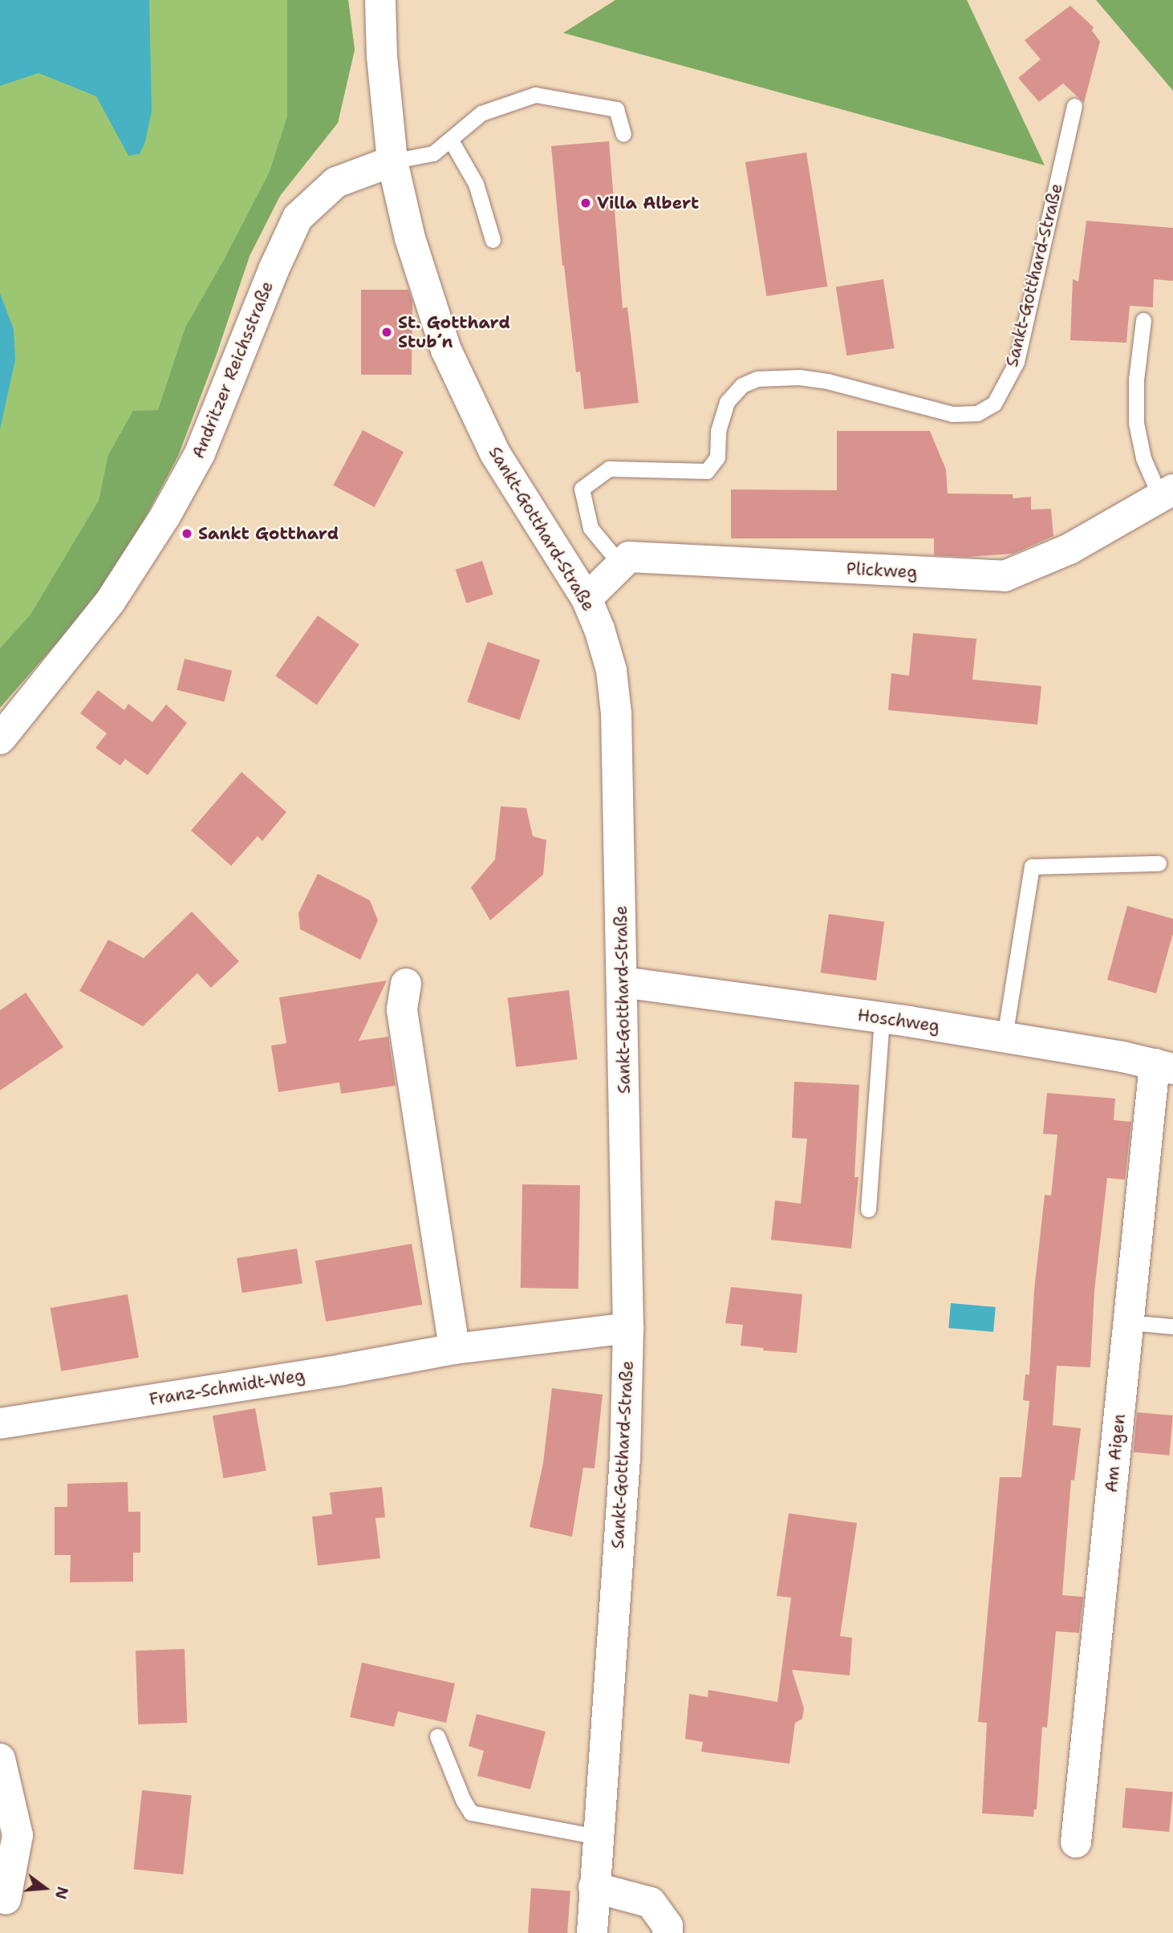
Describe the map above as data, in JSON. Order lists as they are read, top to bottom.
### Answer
{
  "streets": {
    "street": [
      "Sankt-Gotthard-Straße",
      "Andritzer Reichsstraße",
      "Plickweg",
      "Hoschweg",
      "Franz-Schmidt-Weg",
      "Am Aigen"
    ]
  },
  "crossings": [
    ["Sankt-Gotthard-Straße", "Andritzer Reichsstraße"],
    ["Sankt-Gotthard-Straße", "Plickweg"],
    ["Sankt-Gotthard-Straße", "Hoschweg"],
    ["Sankt-Gotthard-Straße", "Franz-Schmidt-Weg"],
    ["Hoschweg", "Am Aigen"]
  ],
  "places": ["Villa Albert", "St. Gotthard Stub´n", "Sankt Gotthard"],
  "north": "right"
}
